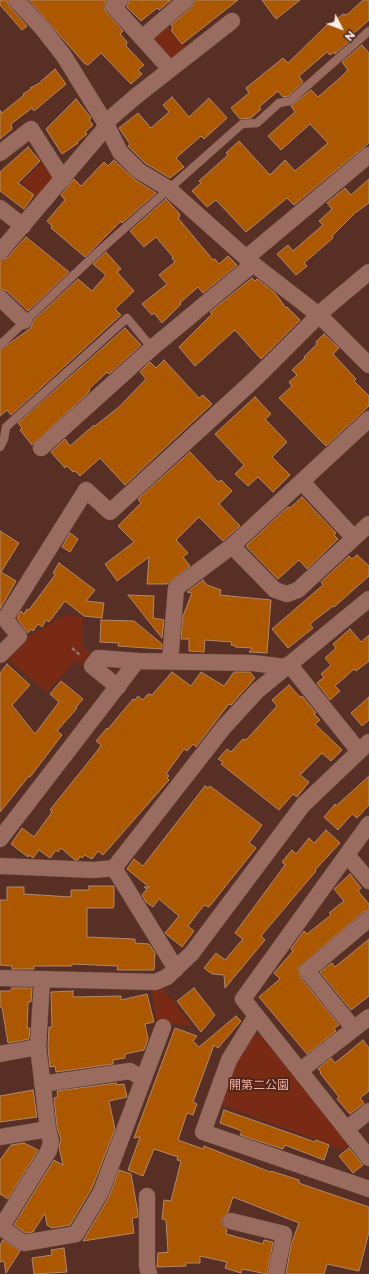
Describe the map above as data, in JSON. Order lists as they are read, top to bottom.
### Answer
{
  "parks": ["開第二公園"],
  "north": "bottom right"
}
